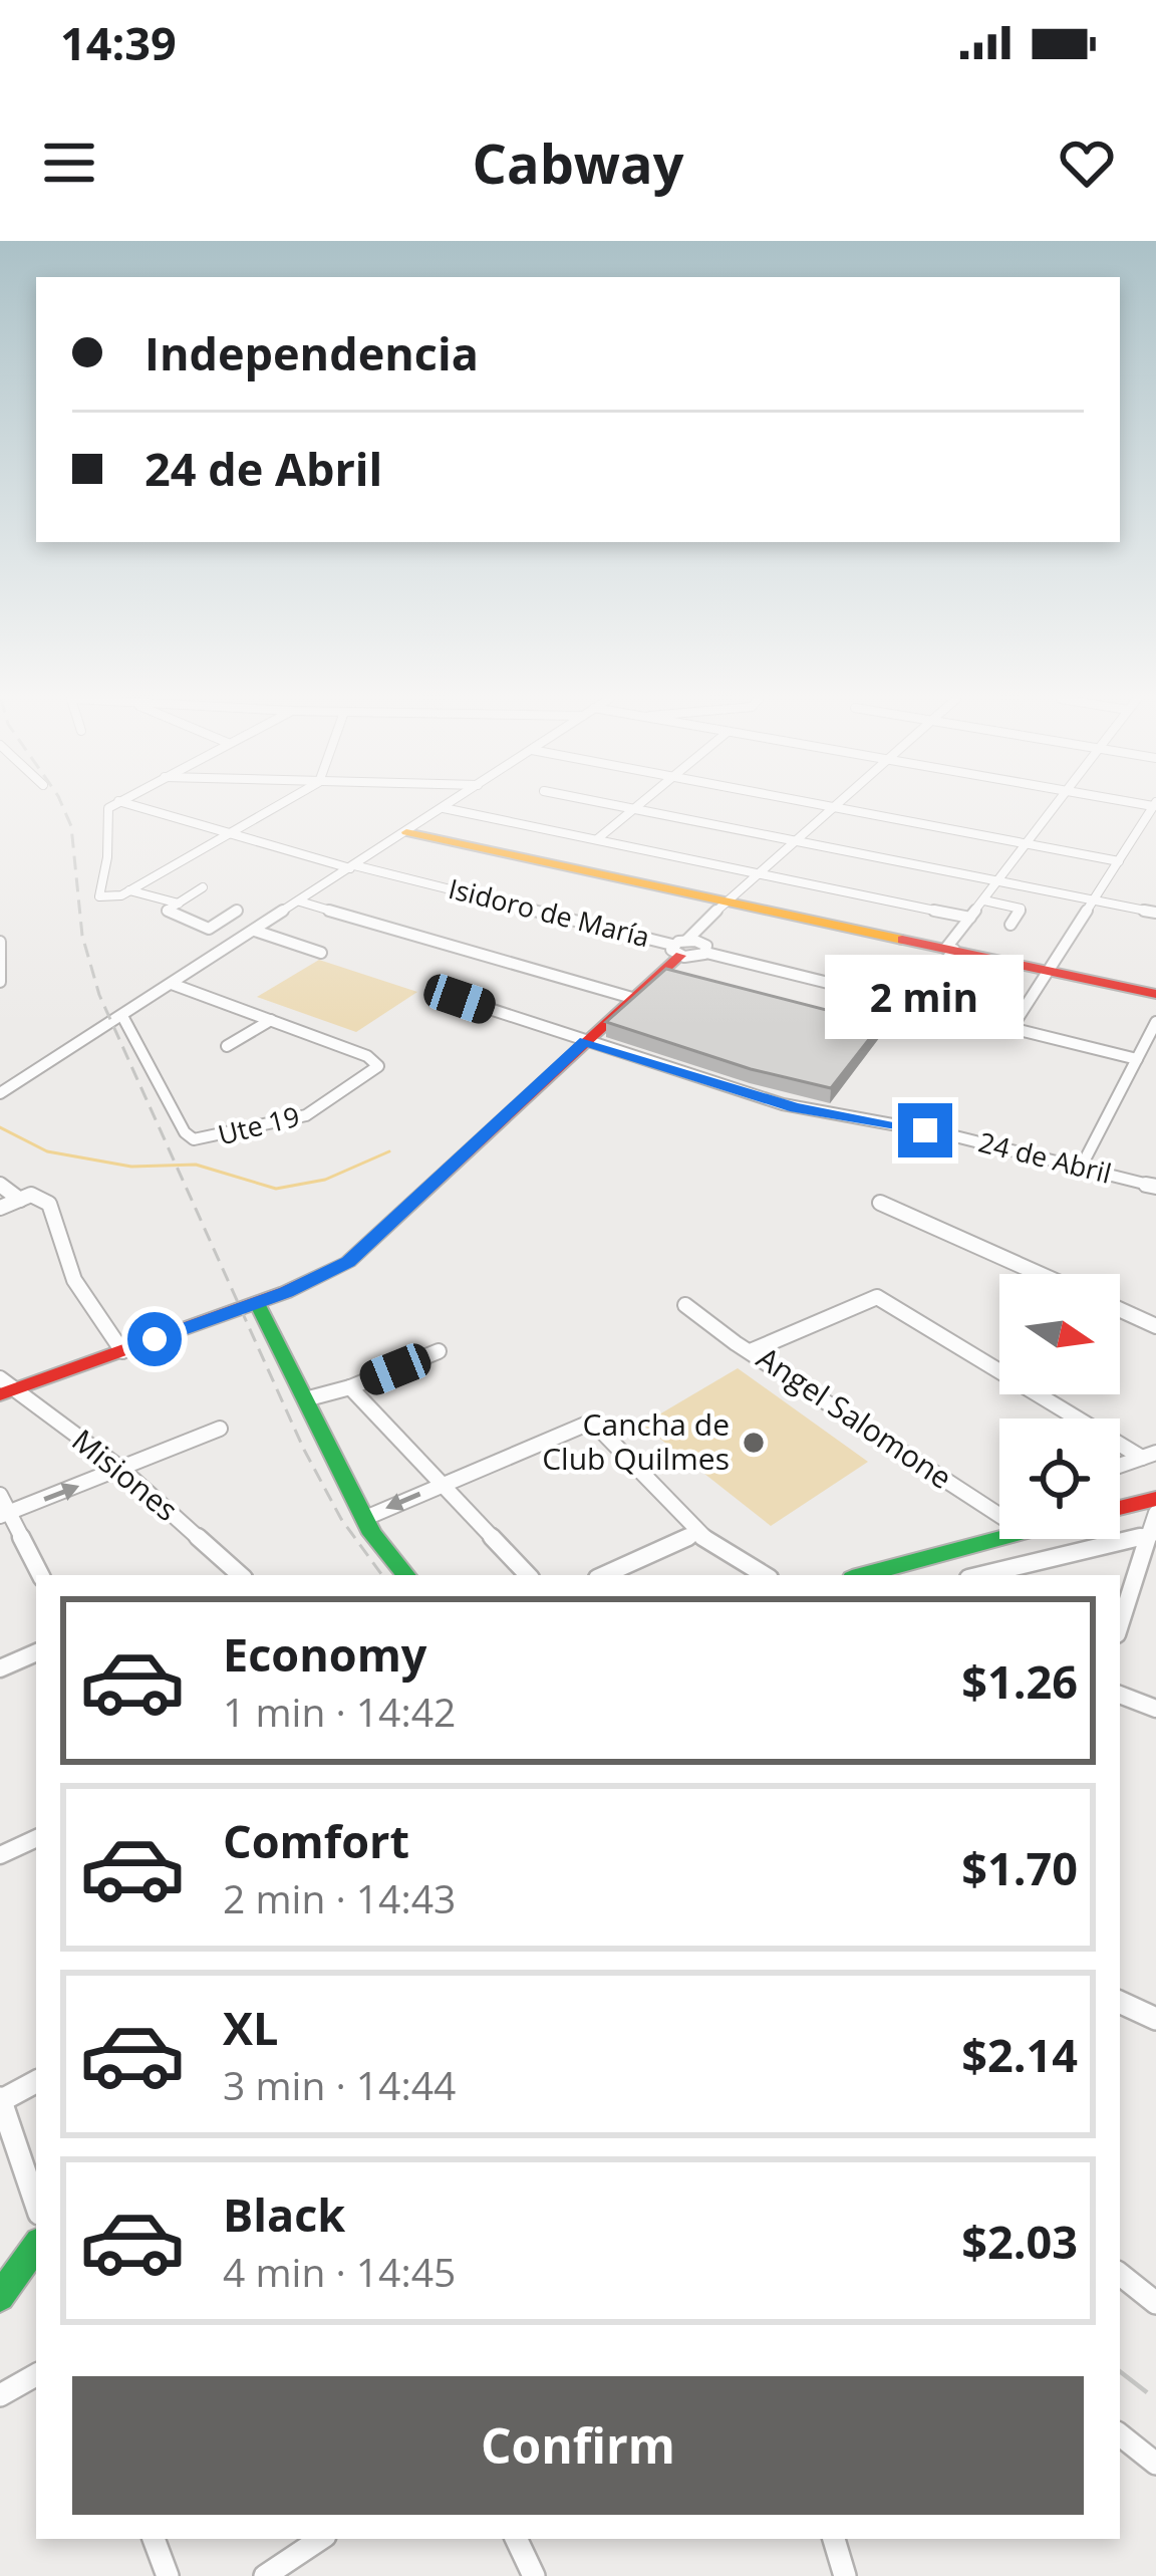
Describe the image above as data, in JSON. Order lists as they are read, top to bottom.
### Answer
{
  "streets": {
    "street": [
      "Isidoro de María",
      "Ute 19",
      "24 de Abril",
      "Angel Salomone",
      "Misiones"
    ]
  },
  "places": ["Cancha de Club Quilmes"],
  "north": "right",
  "page": {
    "status": "14:39",
    "header": "Cabway",
    "banner": ["Independencia", "24 de Abril"],
    "bubble": "2 min",
    "list": [
      {
        "name": "Economy",
        "note": "1 min · 14:42",
        "value": "$1.26"
      },
      {
        "name": "Comfort",
        "note": "2 min · 14:43",
        "value": "$1.70"
      },
      {
        "name": "XL",
        "note": "3 min · 14:44",
        "value": "$2.14"
      },
      {
        "name": "Black",
        "note": "4 min · 14:45",
        "value": "$2.03"
      }
    ],
    "buttons": "Confirm"
  }
}
